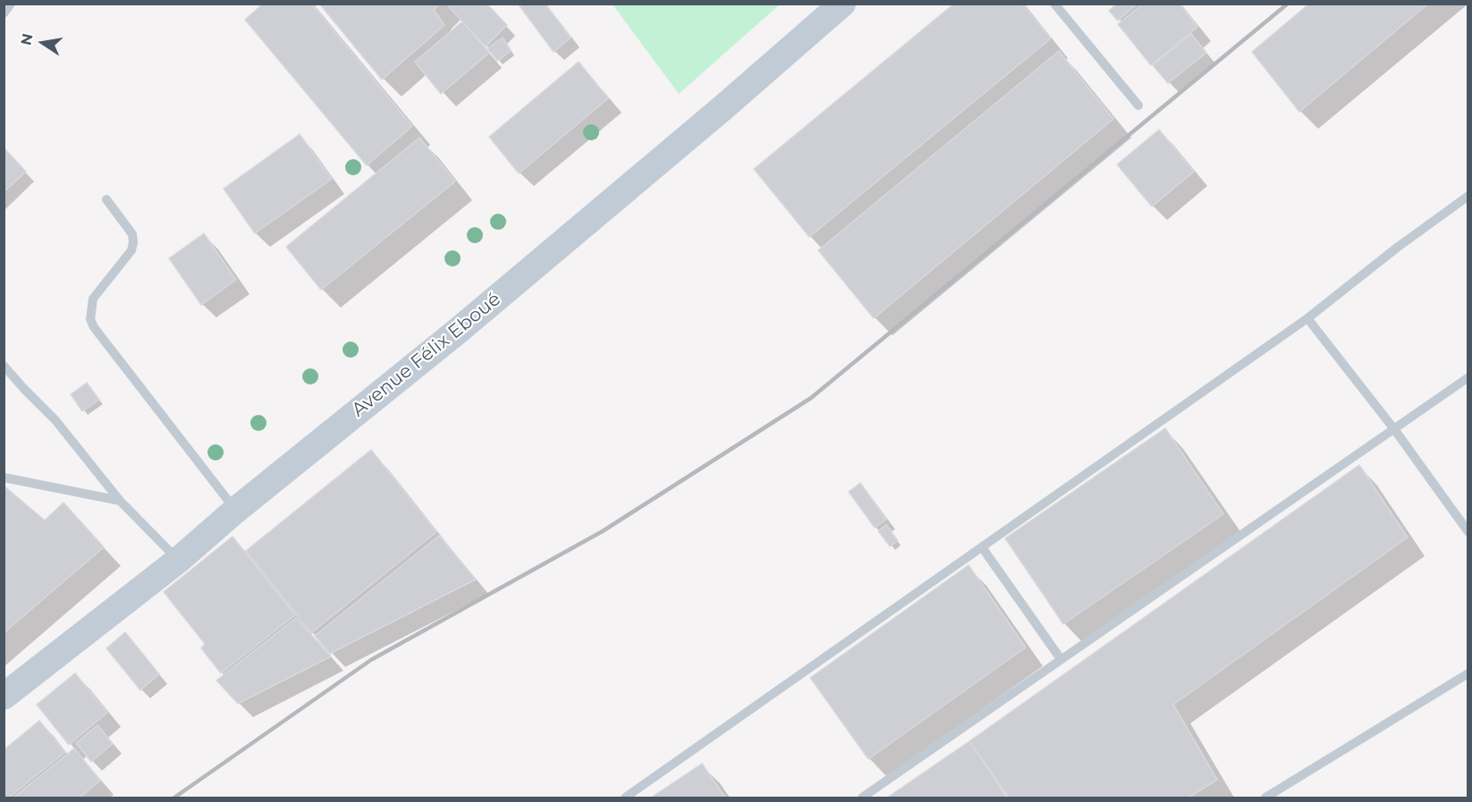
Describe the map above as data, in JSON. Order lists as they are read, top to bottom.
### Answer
{
  "streets": {
    "street": ["Avenue Félix Eboué"]
  },
  "north": "left"
}
